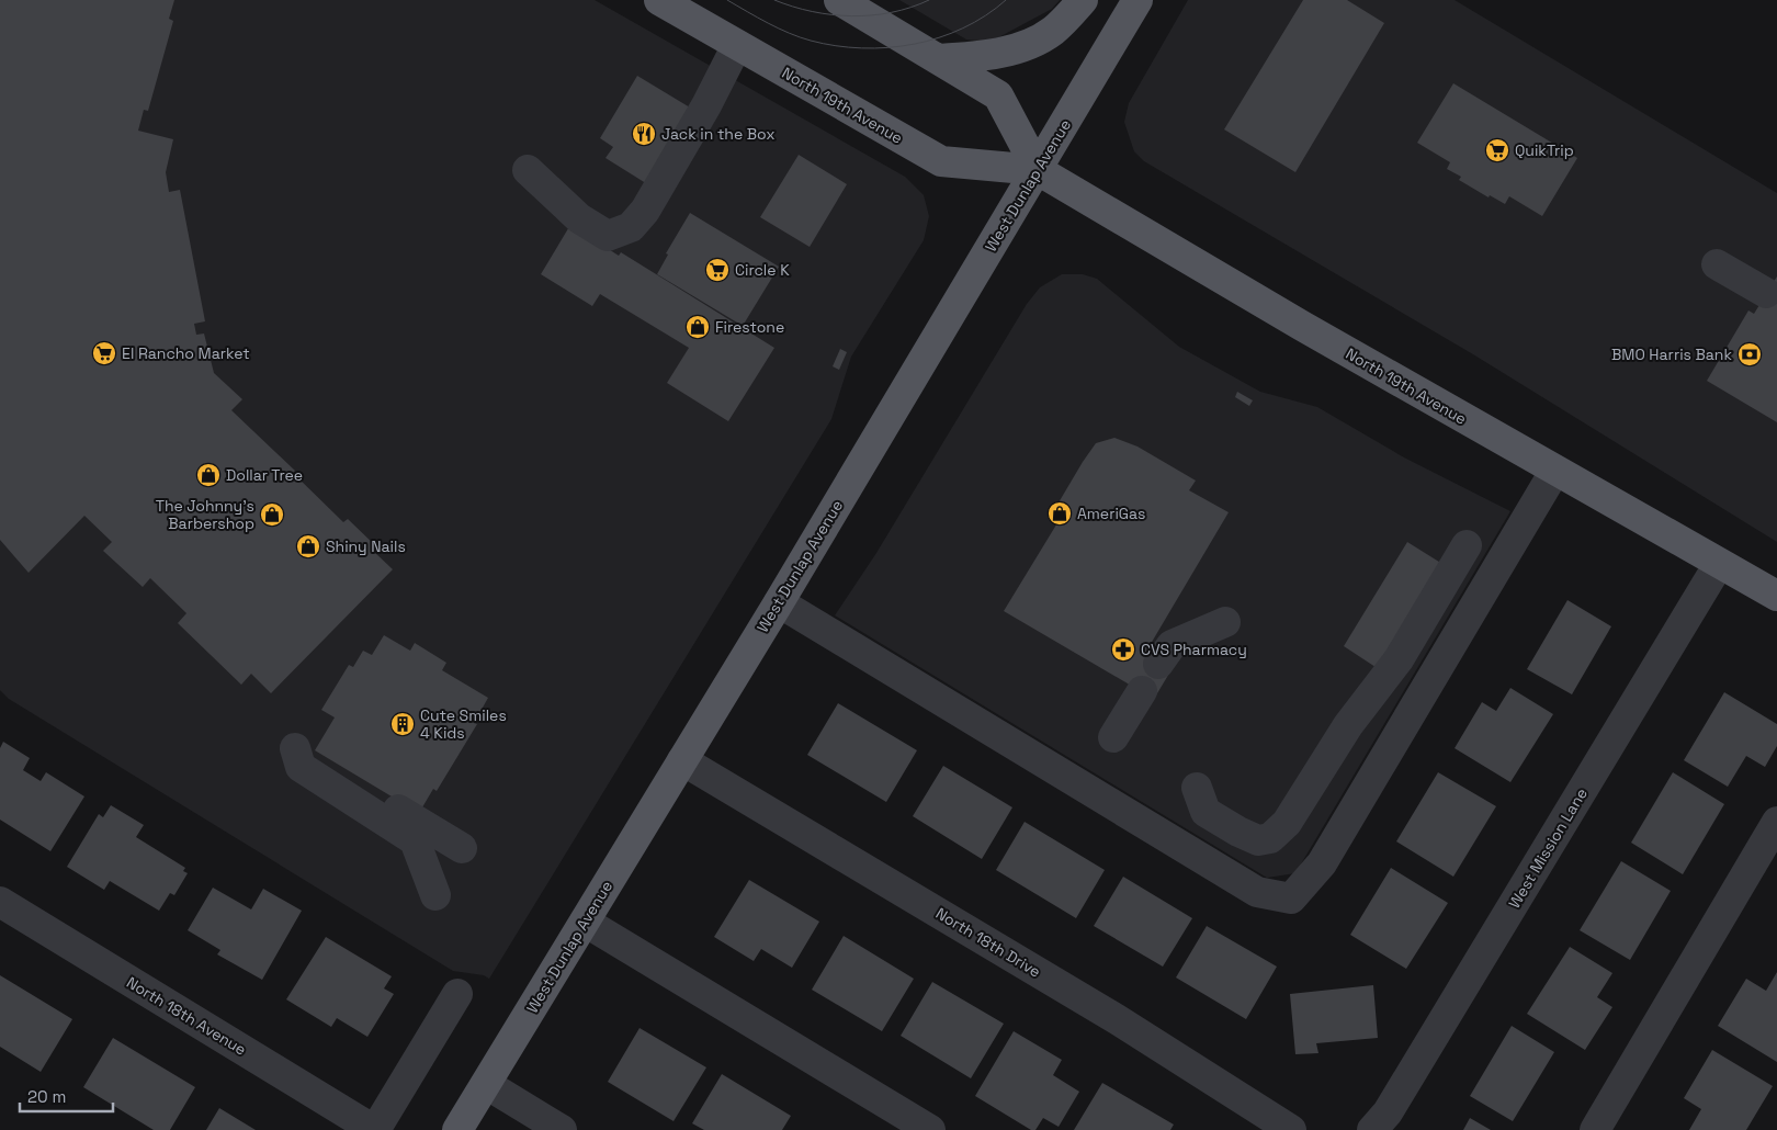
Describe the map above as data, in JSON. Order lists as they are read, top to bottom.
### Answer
{
  "streets": {
    "main road": ["North 19th Avenue", "West Dunlap Avenue"],
    "street": ["West Mission Lane", "North 18th Drive", "North 18th Avenue"]
  },
  "crossings": [
    ["North 19th Avenue", "West Dunlap Avenue"],
    ["North 19th Avenue", "West Mission Lane"],
    ["West Dunlap Avenue", "North 18th Drive"]
  ],
  "places": {
    "restaurant": ["Jack in the Box"],
    "supermarket": ["QuikTrip", "Circle K", "El Rancho Market"],
    "shop": [
      "Firestone",
      "Dollar Tree",
      "AmeriGas",
      "The Johnny's Barbershop",
      "Shiny Nails"
    ],
    "bank": ["BMO Harris Bank"],
    "pharmacy": ["CVS Pharmacy"],
    "building": ["Cute Smiles 4 Kids"]
  },
  "scale_bar": "20 m"
}
